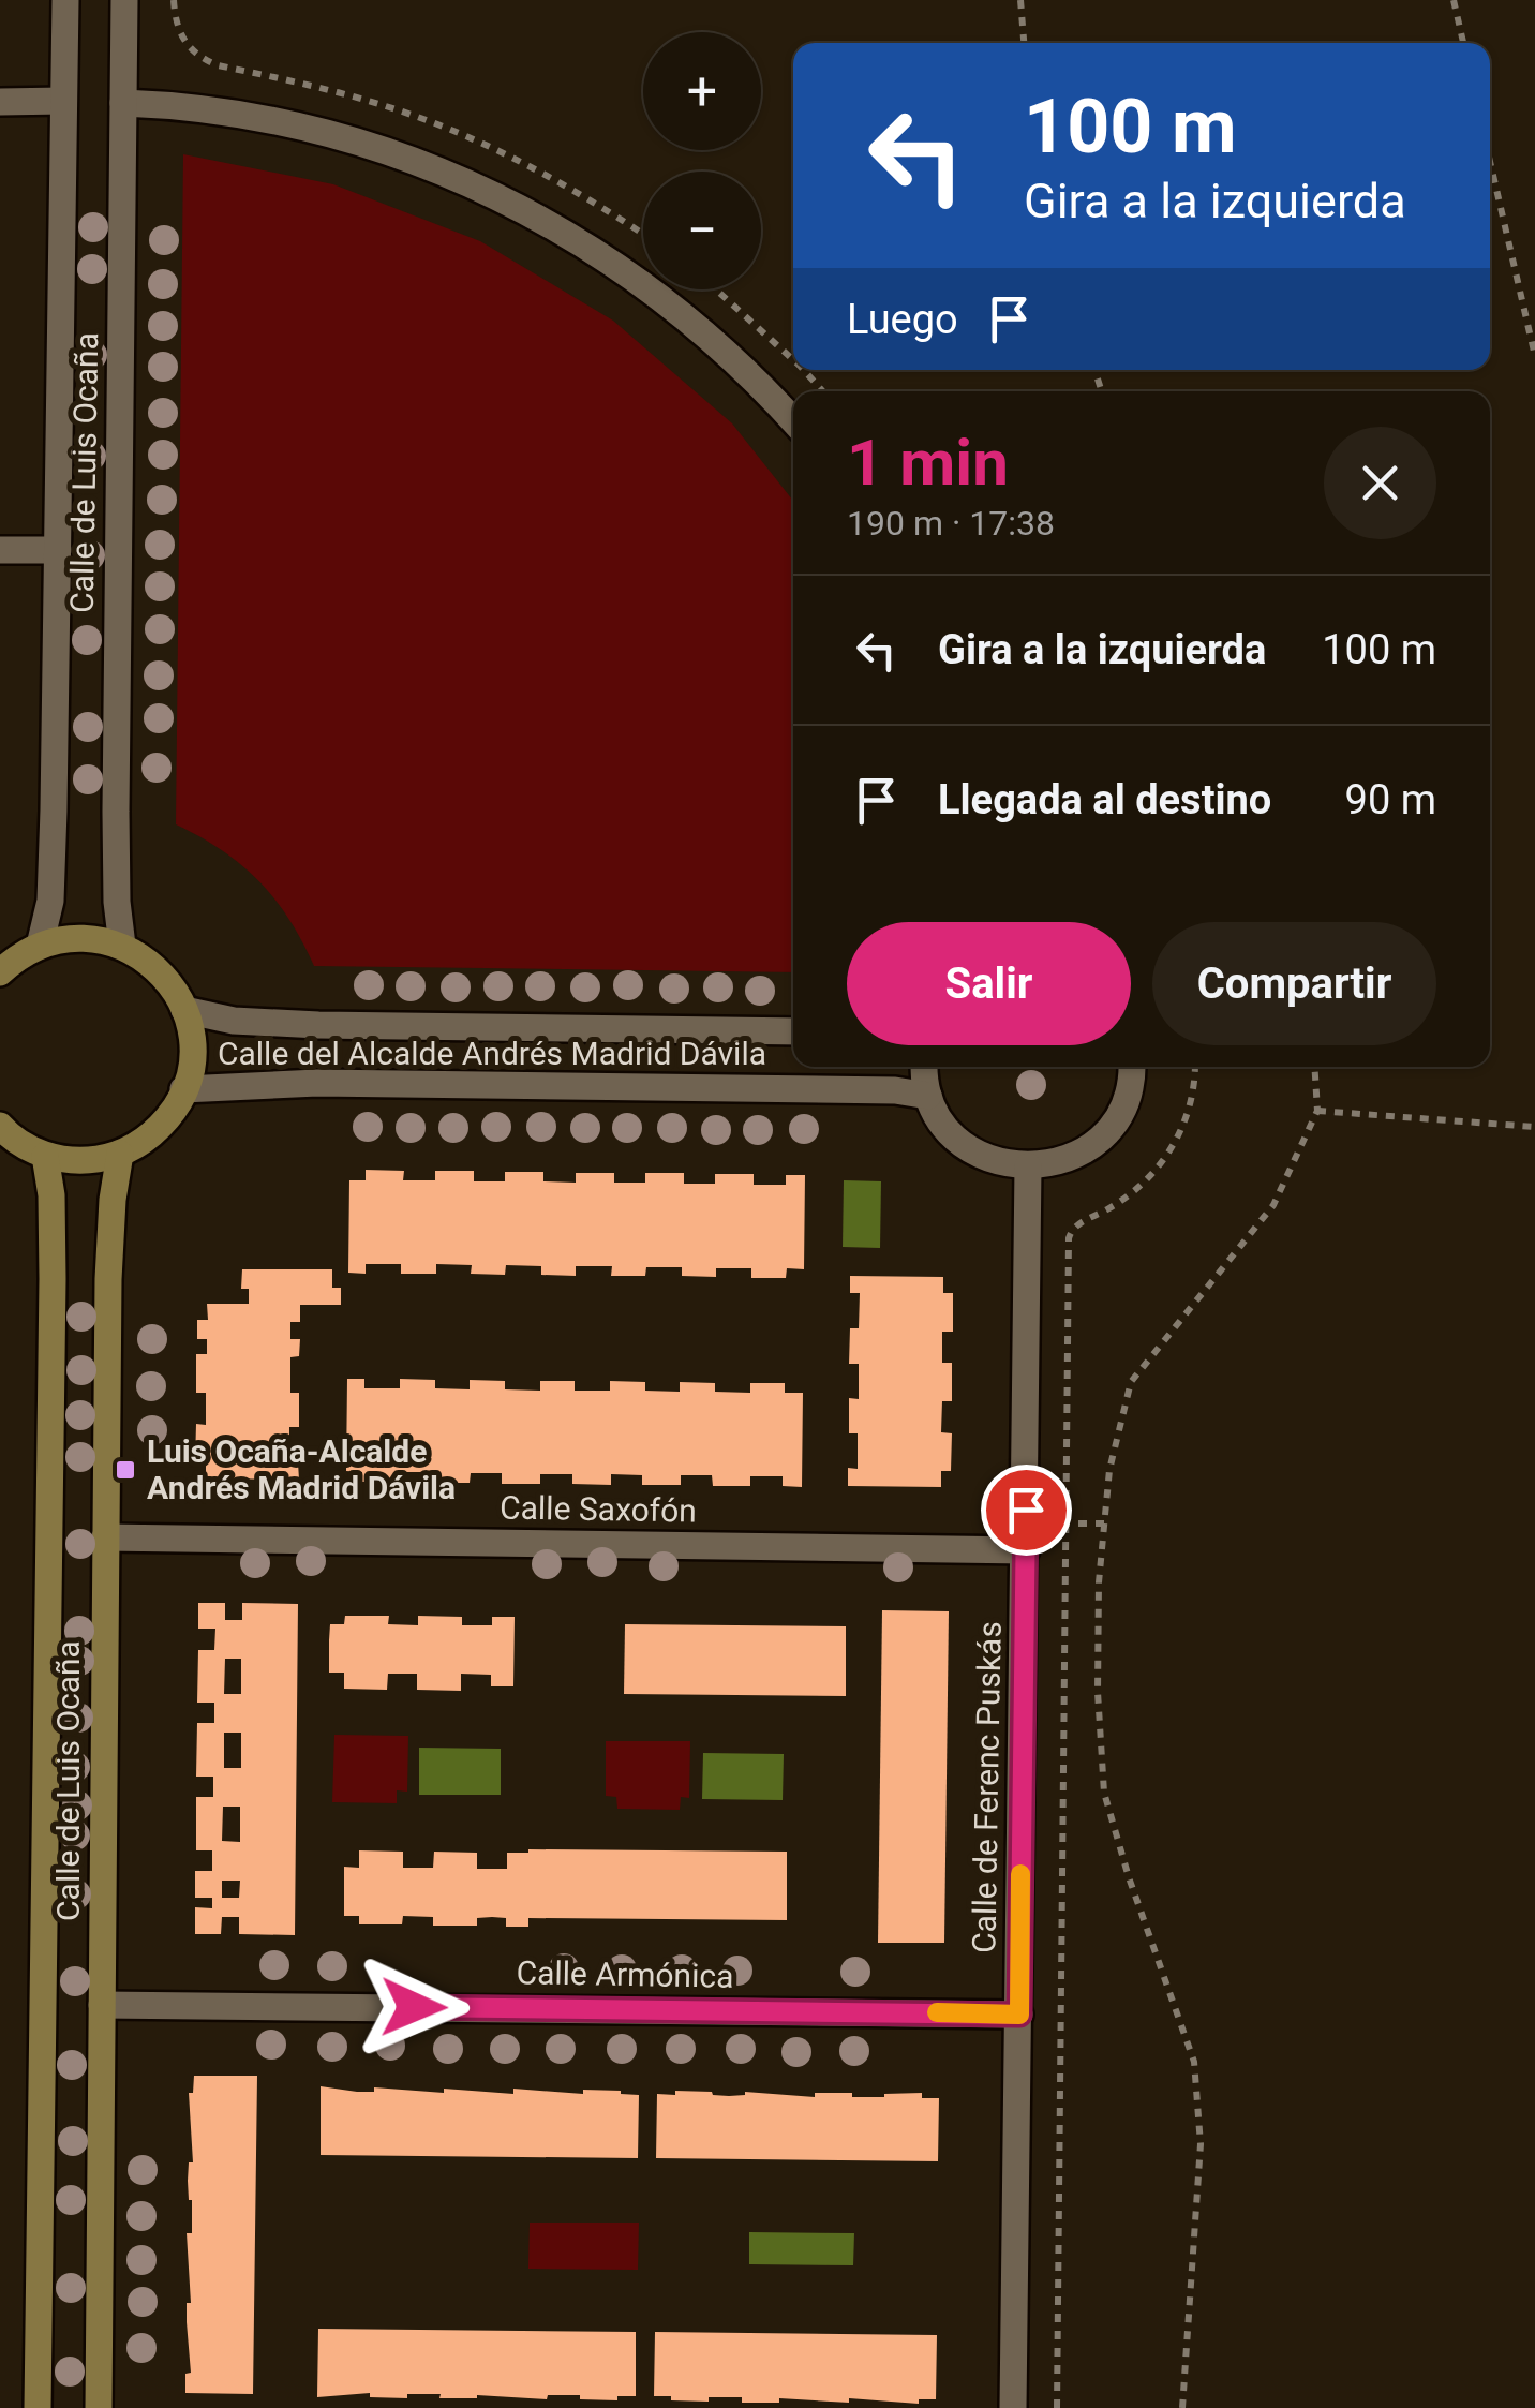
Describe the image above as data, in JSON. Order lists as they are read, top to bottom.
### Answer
{
  "streets": {
    "main road": ["Calle de Luis Ocaña"],
    "street": [
      "Calle del Alcalde Andrés Madrid Dávila",
      "Calle Saxofón",
      "Calle de Ferenc Puskás",
      "Calle Armónica"
    ]
  },
  "crossings": [
    ["Calle de Luis Ocaña", "Calle Saxofón"],
    ["Calle de Luis Ocaña", "Calle Armónica"],
    ["Calle Saxofón", "Calle de Ferenc Puskás"],
    ["Calle de Ferenc Puskás", "Calle Armónica"]
  ],
  "places": {
    "transit": ["Luis Ocaña-Alcalde Andrés Madrid Dávila"]
  },
  "page": {
    "map_buttons": ["+", "−"],
    "turn": ["100 m", "Gira a la izquierda"],
    "then": "Luego",
    "heading": ["1 min", "190 m · 17:38"],
    "list": [
      {
        "name": "Gira a la izquierda",
        "value": "100 m"
      },
      {
        "name": "Llegada al destino",
        "value": "90 m"
      }
    ],
    "buttons": ["Salir", "Compartir"]
  }
}
